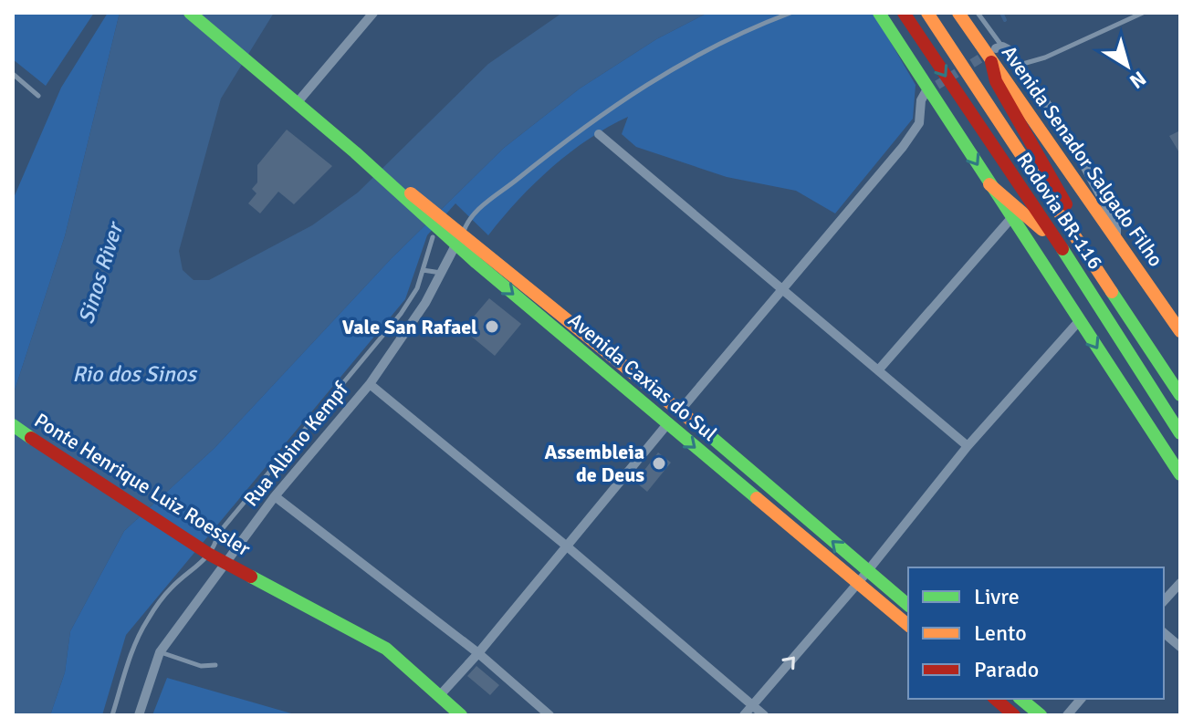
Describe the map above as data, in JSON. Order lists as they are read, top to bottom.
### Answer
{
  "streets": {
    "main road": [
      "Avenida Senador Salgado Filho",
      "Rodovia BR-116",
      "Avenida Caxias do Sul",
      "Ponte Henrique Luiz Roessler"
    ],
    "street": ["Rua Albino Kempf"]
  },
  "crossings": [
    ["Avenida Caxias do Sul", "Rua Albino Kempf"]
  ],
  "water": ["Sinos River", "Rio dos Sinos"],
  "places": ["Vale San Rafael", "Assembleia de Deus"],
  "legend": ["Livre", "Lento", "Parado"],
  "north": "bottom right"
}
